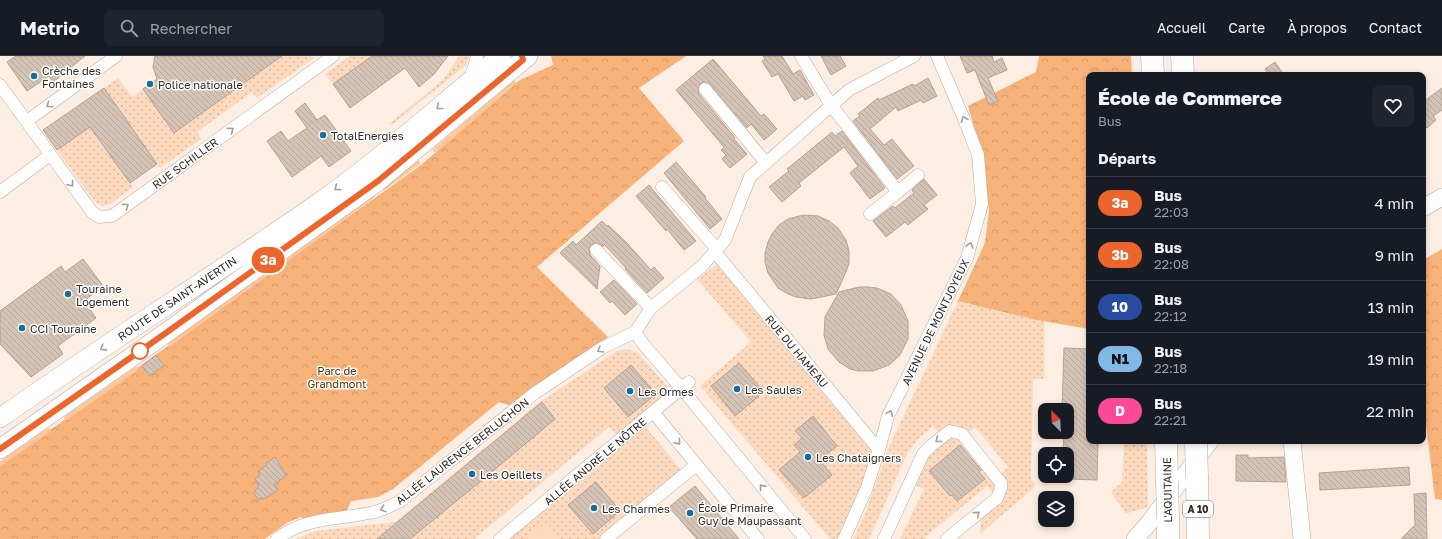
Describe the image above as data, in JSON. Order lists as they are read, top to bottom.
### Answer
{
  "streets": {
    "highway": ["L'AQUITAINE", "A 10"],
    "main road": ["ROUTE DE SAINT-AVERTIN"],
    "street": [
      "RUE SCHILLER",
      "AVENUE DE MONTJOYEUX",
      "RUE DU HAMEAU",
      "ALLÉE LAURENCE BERLUCHON",
      "ALLÉE ANDRÉ LE NÔTRE"
    ]
  },
  "crossings": [
    ["AVENUE DE MONTJOYEUX", "RUE DU HAMEAU"]
  ],
  "one_way": ["RUE SCHILLER", "AVENUE DE MONTJOYEUX", "ALLÉE LAURENCE BERLUCHON"],
  "parks": ["Parc de Grandmont"],
  "places": [
    "Crèche des Fontaines",
    "Police nationale",
    "TotalEnergies",
    "Touraine Logement",
    "CCI Touraine",
    "Les Saules",
    "Les Ormes",
    "Les Chataigners",
    "Les Oeillets",
    "Les Charmes",
    "École Primaire Guy de Maupassant"
  ],
  "lines": ["bus line 3a"],
  "north": "top left",
  "page": {
    "header": "Metrio",
    "search": "Rechercher",
    "nav": [
      "Accueil",
      "Carte",
      "À propos",
      "Contact"
    ],
    "on_map": "3a",
    "heading": [
      ["École de Commerce", "Bus"],
      "Départs"
    ],
    "list": [
      {
        "mark": "3a",
        "name": "Bus",
        "note": "22:03",
        "value": "4 min"
      },
      {
        "mark": "3b",
        "name": "Bus",
        "note": "22:08",
        "value": "9 min"
      },
      {
        "mark": "10",
        "name": "Bus",
        "note": "22:12",
        "value": "13 min"
      },
      {
        "mark": "N1",
        "name": "Bus",
        "note": "22:18",
        "value": "19 min"
      },
      {
        "mark": "D",
        "name": "Bus",
        "note": "22:21",
        "value": "22 min"
      }
    ]
  }
}
